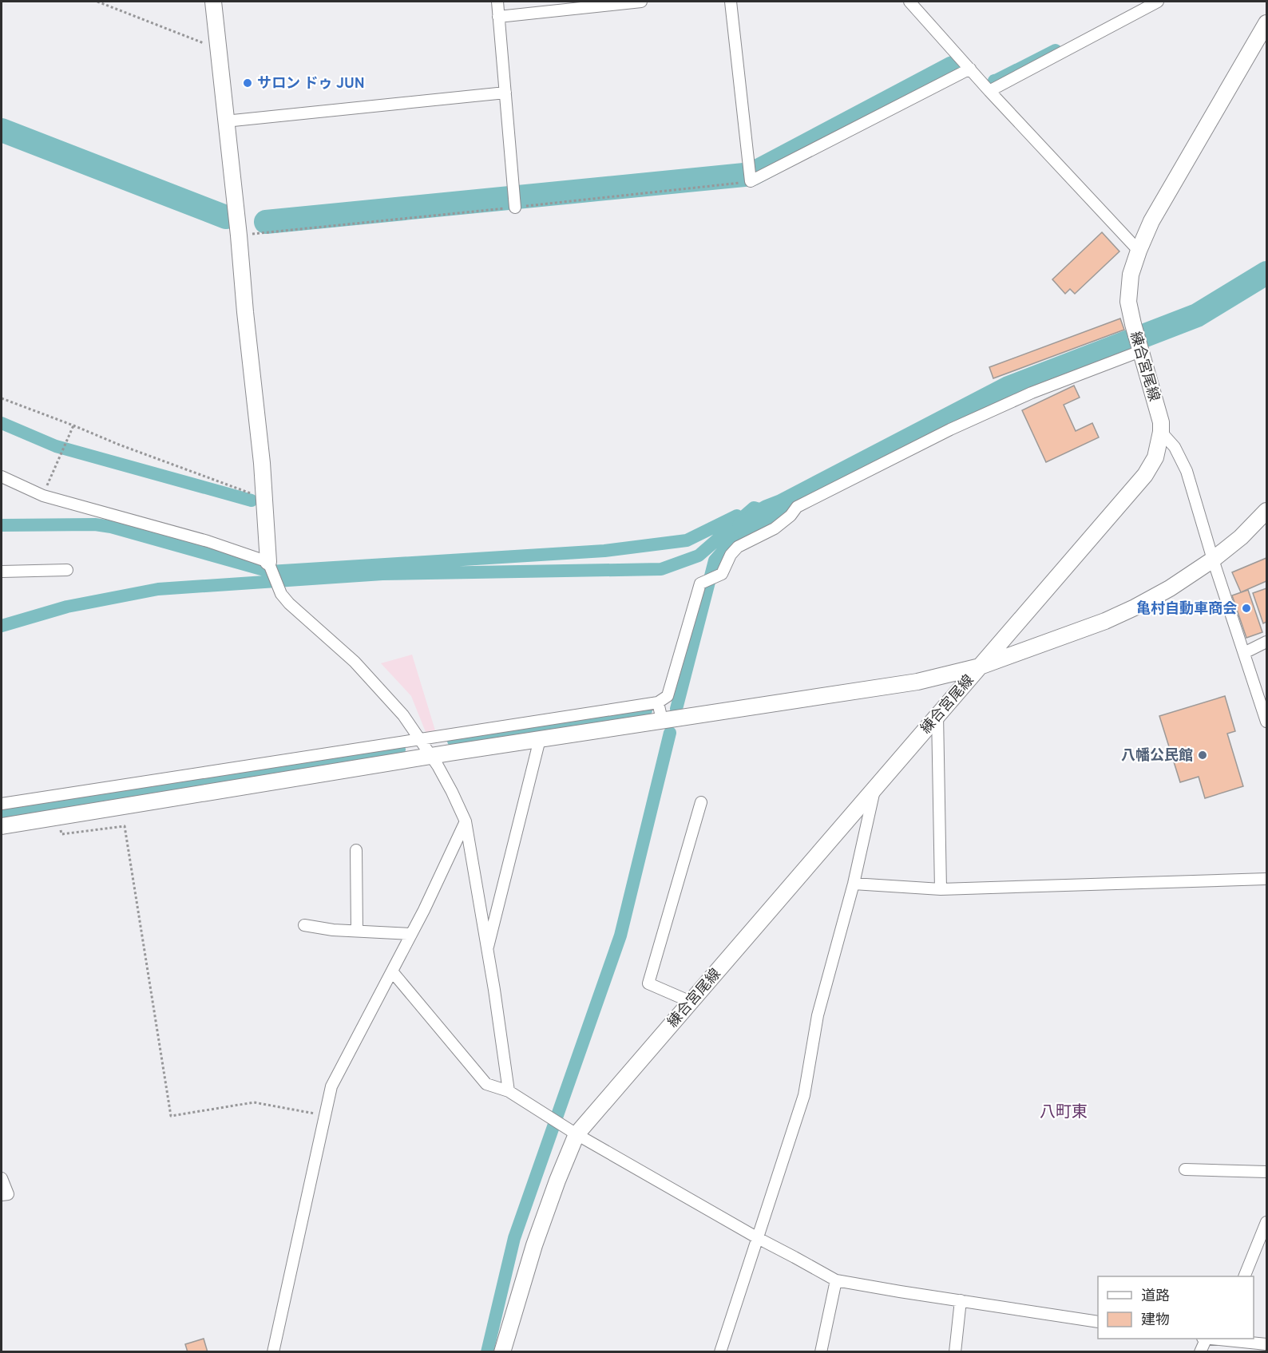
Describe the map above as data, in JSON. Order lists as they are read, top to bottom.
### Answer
{
  "streets": {
    "street": ["練合宮尾線"]
  },
  "districts": ["八町東"],
  "places": ["サロン ドゥ JUN", "亀村自動車商会", "八幡公民館"],
  "legend": ["道路", "建物"]
}
